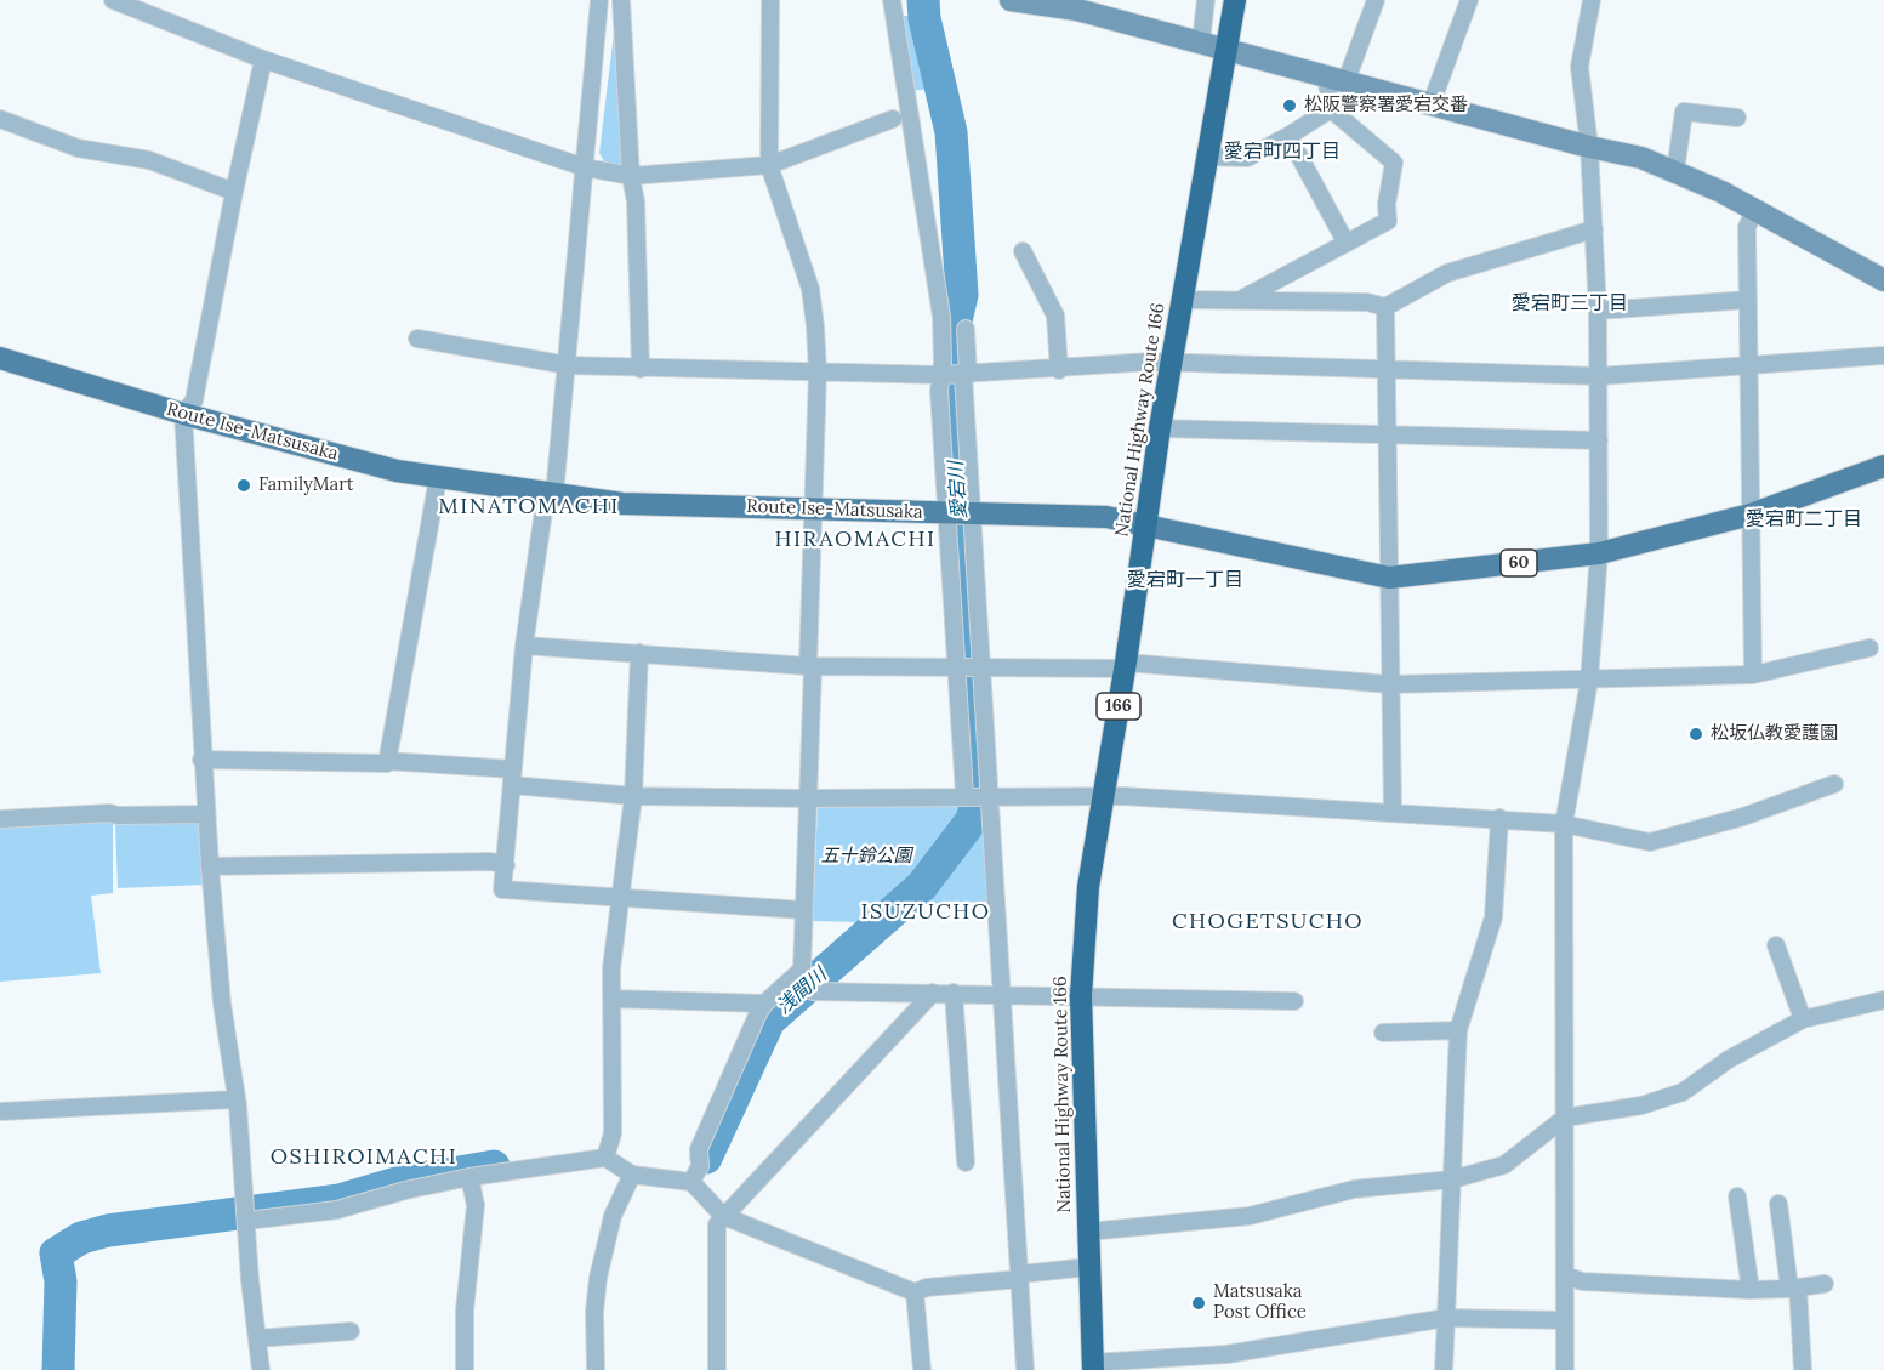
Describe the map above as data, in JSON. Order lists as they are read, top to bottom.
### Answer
{
  "streets": {
    "highway": ["National Highway Route 166", "166"],
    "main road": ["Route Ise-Matsusaka", "60"]
  },
  "crossings": [
    ["National Highway Route 166", "Route Ise-Matsusaka"]
  ],
  "districts": [
    "愛宕町四丁目",
    "愛宕町三丁目",
    "MINATOMACHI",
    "愛宕町二丁目",
    "HIRAOMACHI",
    "愛宕町一丁目",
    "ISUZUCHO",
    "CHOGETSUCHO",
    "OSHIROIMACHI"
  ],
  "water": ["愛宕川", "浅間川"],
  "parks": ["五十鈴公園"],
  "places": [
    "松阪警察署愛宕交番",
    "FamilyMart",
    "松坂仏教愛護園",
    "Matsusaka Post Office"
  ]
}
